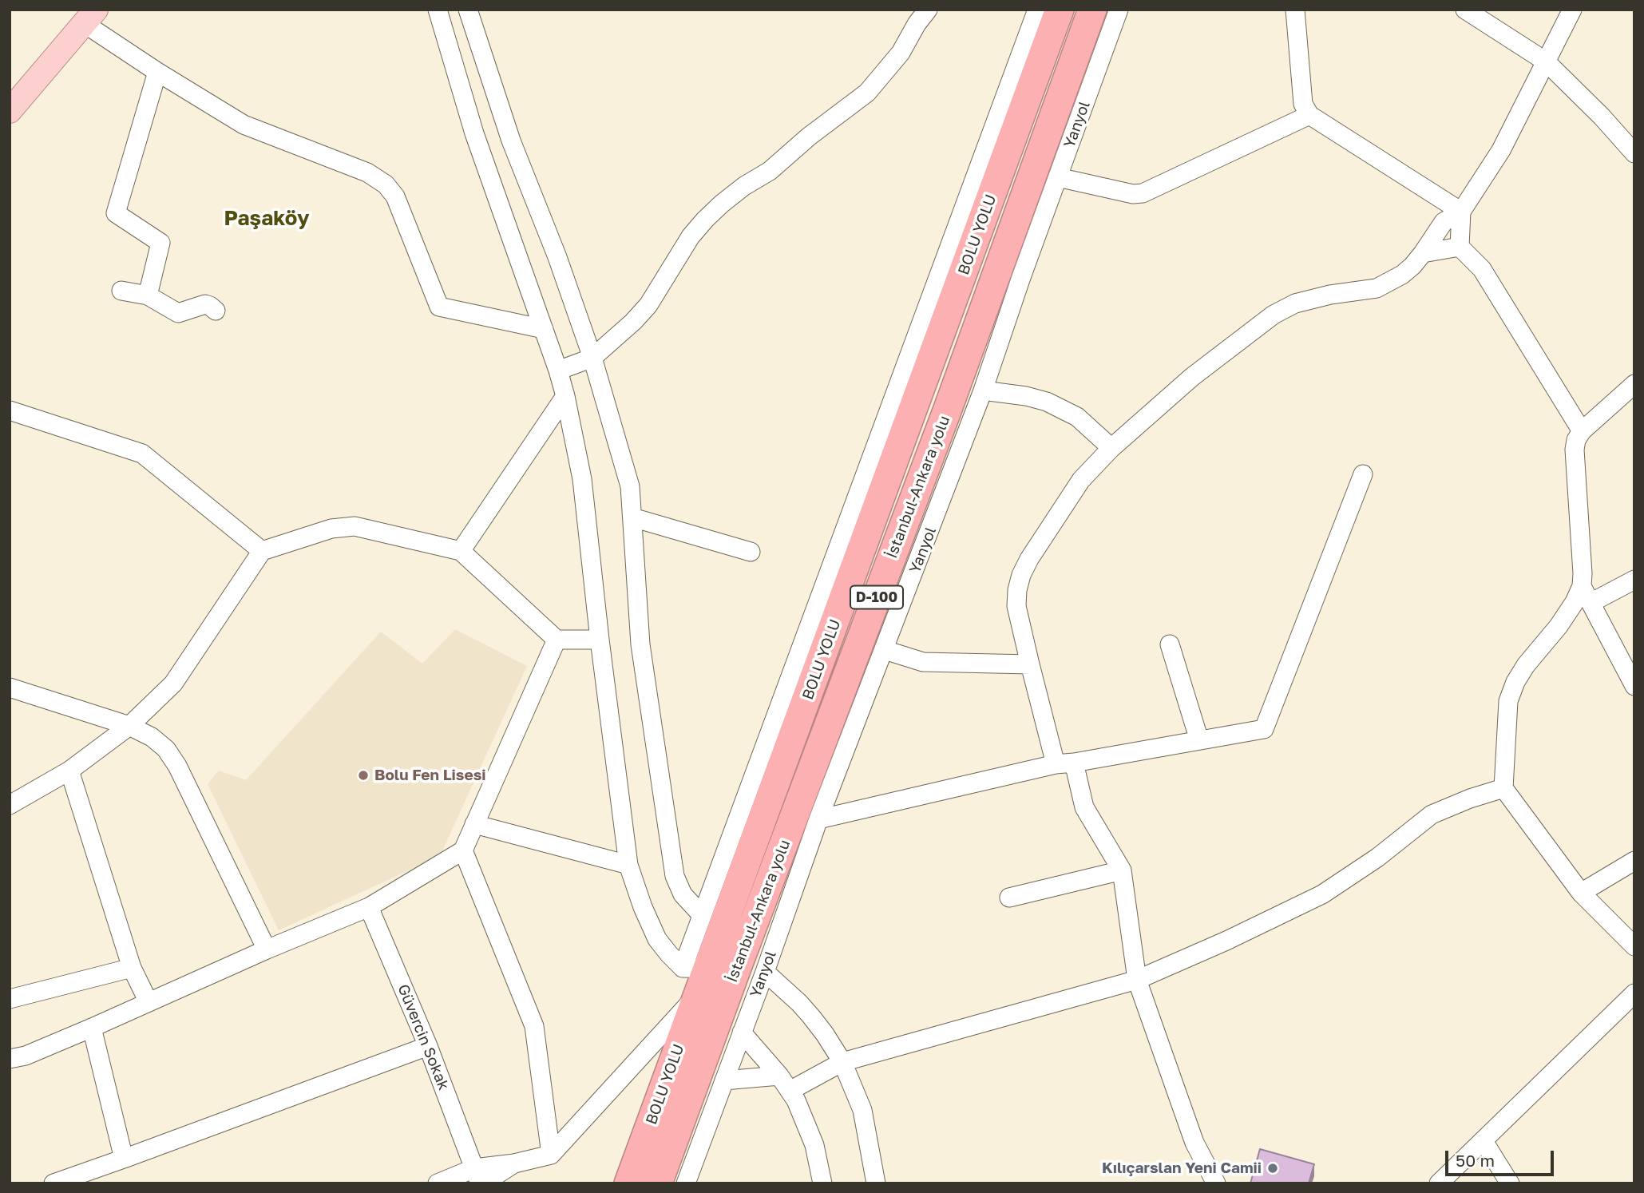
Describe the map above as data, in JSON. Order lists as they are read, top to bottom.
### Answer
{
  "streets": {
    "highway": ["BOLU YOLU", "İstanbul-Ankara yolu", "D-100"],
    "street": ["Yanyol", "Güvercin Sokak"]
  },
  "districts": ["Paşaköy"],
  "places": ["Bolu Fen Lisesi", "Kılıçarslan Yeni Camii"],
  "scale_bar": "50 m"
}
